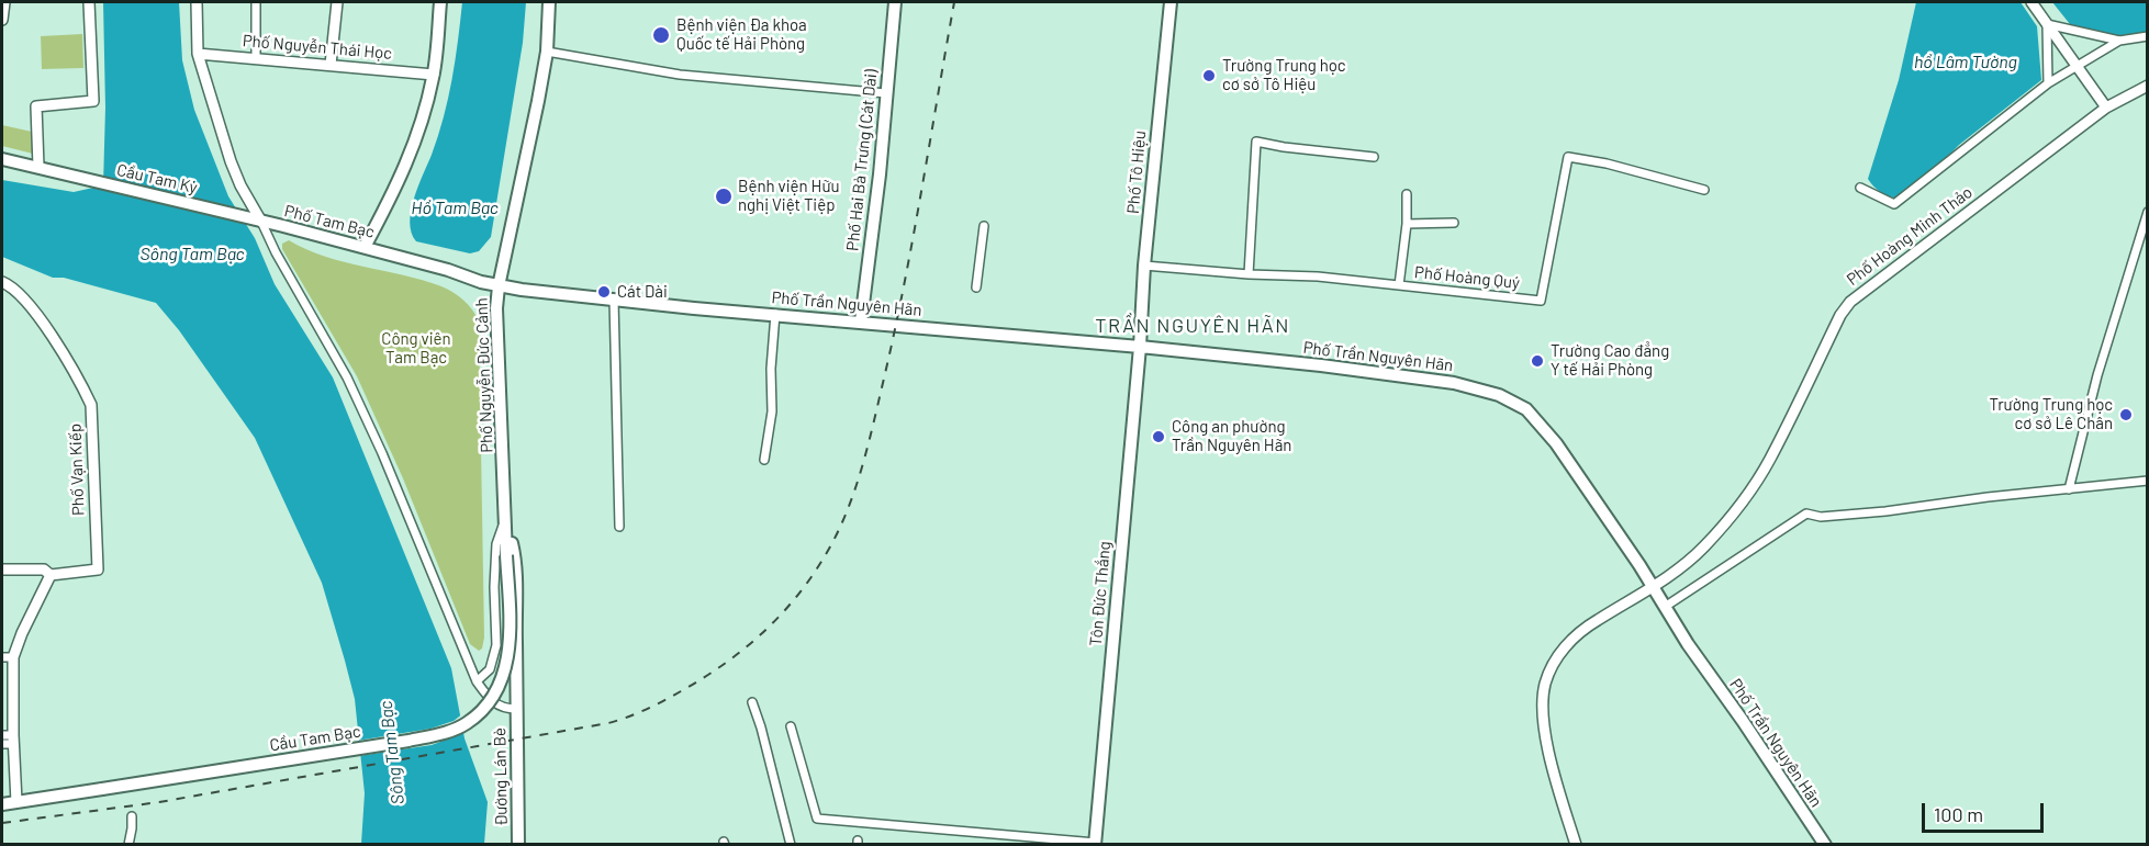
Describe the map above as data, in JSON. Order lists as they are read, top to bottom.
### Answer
{
  "streets": {
    "main road": [
      "Phố Hai Bà Trưng (Cát Dài)",
      "Phố Tô Hiệu",
      "Cầu Tam Kỳ",
      "Phố Tam Bạc",
      "Phố Trần Nguyên Hãn",
      "Phố Nguyễn Đức Cảnh",
      "Tôn Đức Thắng",
      "Cầu Tam Bạc",
      "Đường Lán Bè"
    ],
    "street": [
      "Phố Nguyễn Thái Học",
      "Phố Hoàng Minh Thảo",
      "Phố Hoàng Quý",
      "Phố Vạn Kiếp"
    ]
  },
  "crossings": [
    ["Phố Nguyễn Thái Học", "Phố Tam Bạc"],
    ["Phố Hai Bà Trưng (Cát Dài)", "Phố Trần Nguyên Hãn"],
    ["Phố Tô Hiệu", "Phố Hoàng Quý"],
    ["Phố Tô Hiệu", "Phố Trần Nguyên Hãn"],
    ["Phố Tô Hiệu", "Tôn Đức Thắng"],
    ["Cầu Tam Kỳ", "Phố Tam Bạc"],
    ["Phố Tam Bạc", "Phố Trần Nguyên Hãn"],
    ["Phố Tam Bạc", "Phố Nguyễn Đức Cảnh"],
    ["Phố Hoàng Minh Thảo", "Phố Trần Nguyên Hãn"],
    ["Phố Trần Nguyên Hãn", "Phố Nguyễn Đức Cảnh"],
    ["Phố Trần Nguyên Hãn", "Tôn Đức Thắng"],
    ["Phố Nguyễn Đức Cảnh", "Cầu Tam Bạc"],
    ["Phố Nguyễn Đức Cảnh", "Đường Lán Bè"]
  ],
  "districts": ["TRẦN NGUYÊN HÃN"],
  "water": ["hồ Lâm Tường", "Hồ Tam Bạc", "Sông Tam Bạc"],
  "parks": ["Công viên Tam Bạc"],
  "places": [
    "Bệnh viện Đa khoa Quốc tế Hải Phòng",
    "Trường Trung học cơ sở Tô Hiệu",
    "Bệnh viện Hữu nghị Việt Tiệp",
    "Cát Dài",
    "Trường Cao đẳng Y tế Hải Phòng",
    "Trường Trung học cơ sở Lê Chân",
    "Công an phường Trần Nguyên Hãn"
  ],
  "scale_bar": "100 m"
}
